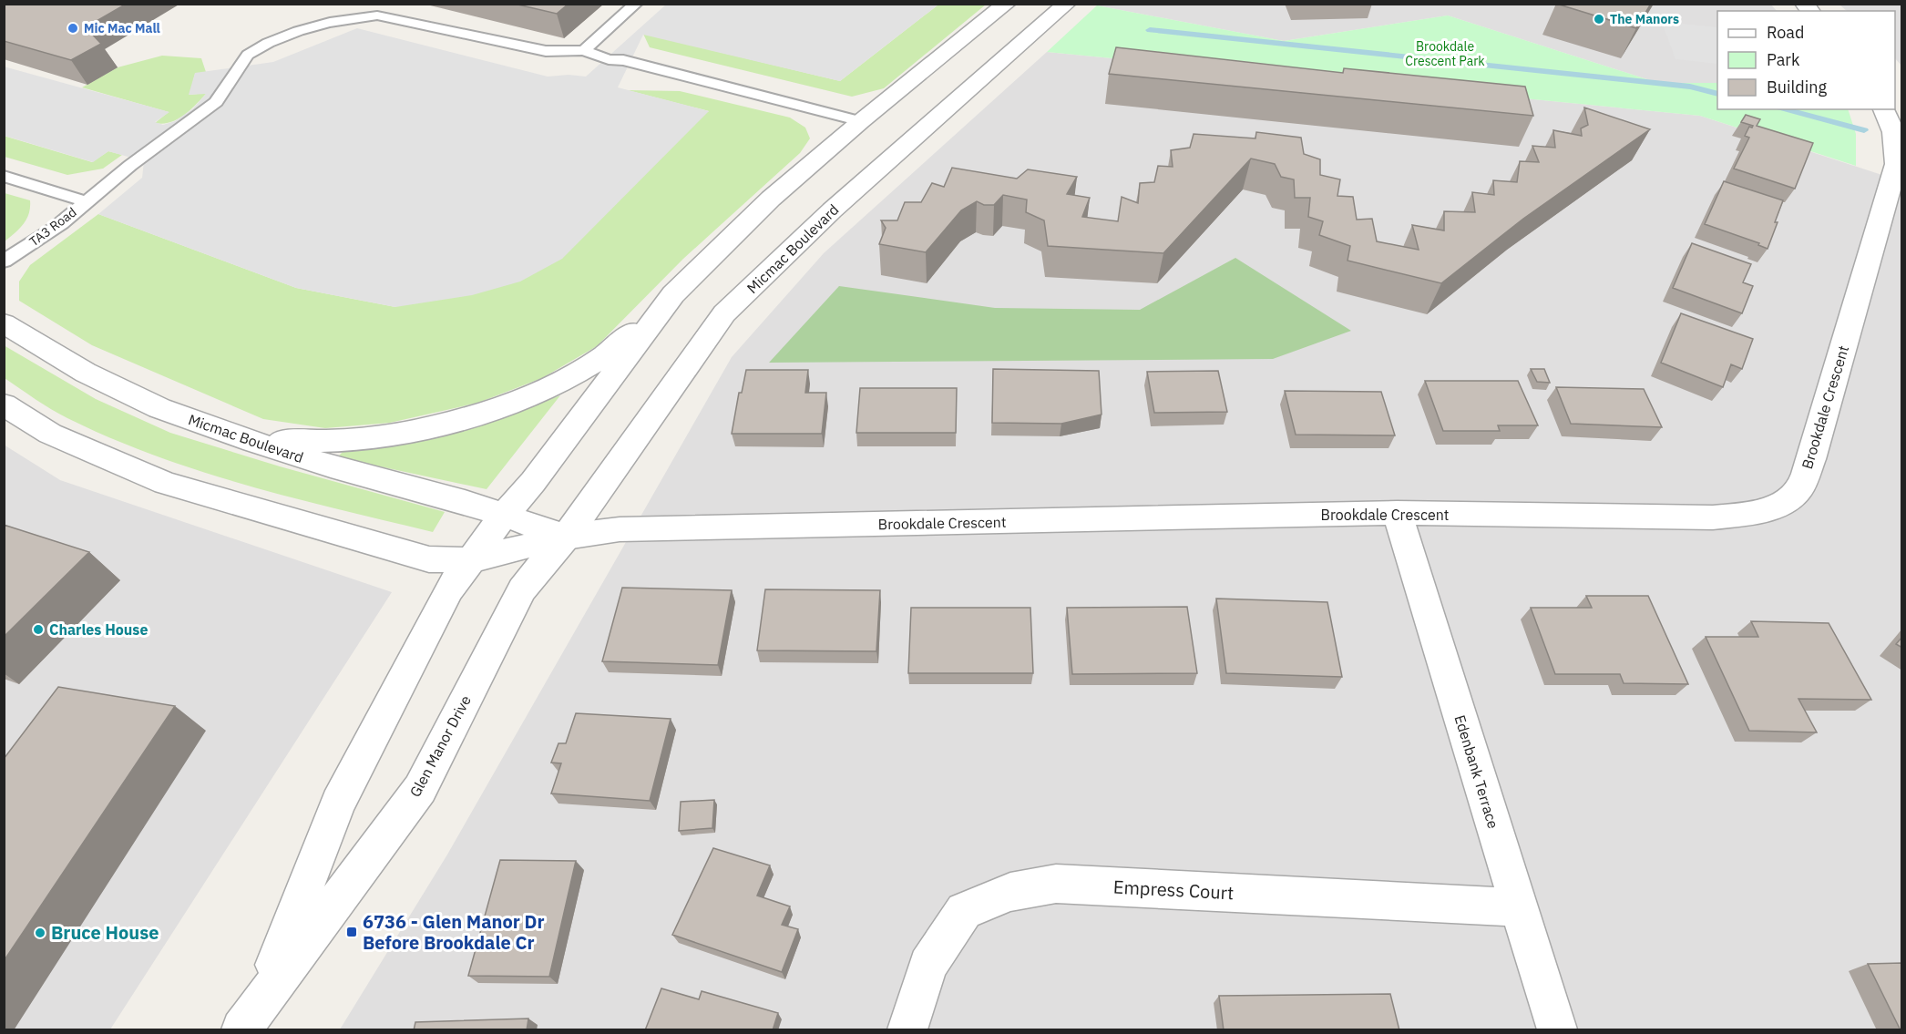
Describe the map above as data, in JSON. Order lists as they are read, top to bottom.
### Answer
{
  "streets": {
    "street": [
      "Micmac Boulevard",
      "Brookdale Crescent",
      "Glen Manor Drive",
      "Edenbank Terrace",
      "Empress Court"
    ],
    "lane": ["TA3 Road"]
  },
  "crossings": [
    ["Micmac Boulevard", "Brookdale Crescent"],
    ["Micmac Boulevard", "Glen Manor Drive"],
    ["Brookdale Crescent", "Glen Manor Drive"],
    ["Brookdale Crescent", "Edenbank Terrace"],
    ["Edenbank Terrace", "Empress Court"]
  ],
  "parks": ["Brookdale Crescent Park"],
  "places": {
    "other": [
      "The Manors",
      "Mic Mac Mall",
      "Charles House",
      "Bruce House"
    ],
    "transit": ["6736 - Glen Manor Dr Before Brookdale Cr"]
  },
  "legend": ["Road", "Park", "Building"]
}
